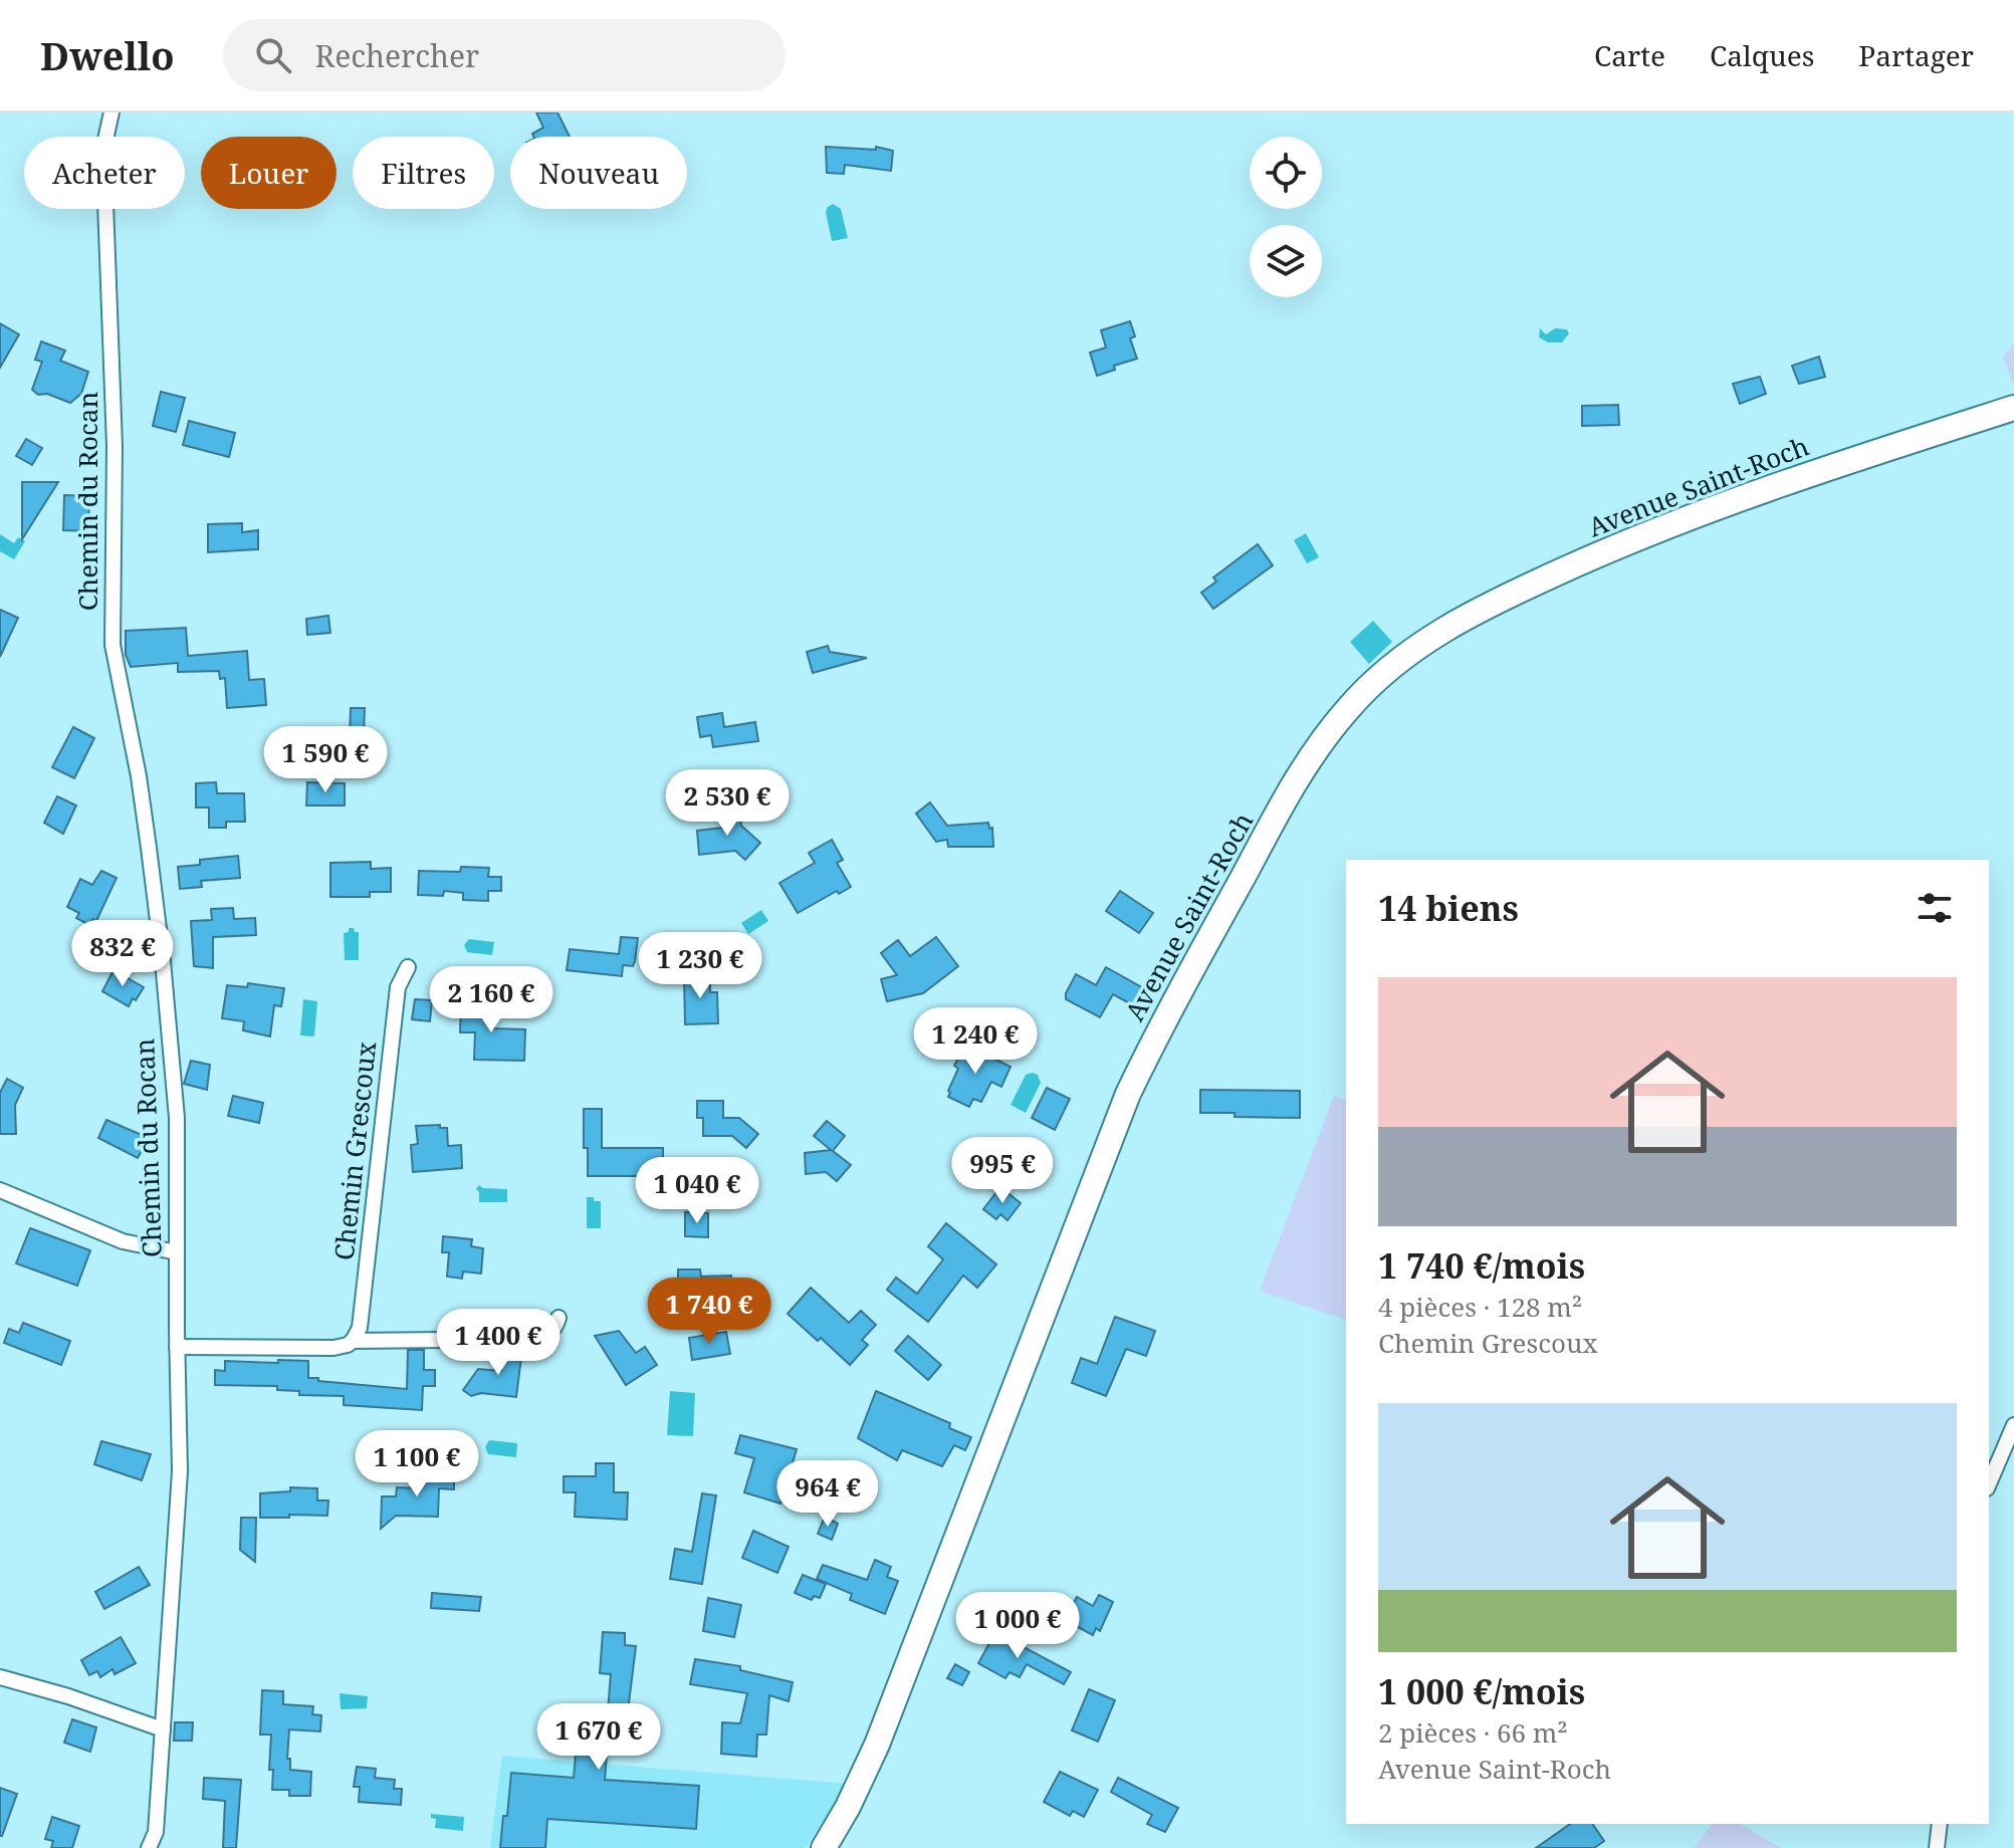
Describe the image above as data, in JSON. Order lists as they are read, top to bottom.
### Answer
{
  "streets": {
    "main road": ["Avenue Saint-Roch"],
    "street": ["Chemin du Rocan", "Chemin Grescoux"]
  },
  "page": {
    "header": "Dwello",
    "search": "Rechercher",
    "nav": ["Carte", "Calques", "Partager"],
    "chip": [
      "Acheter",
      "Louer",
      "Filtres",
      "Nouveau"
    ],
    "price": [
      "1 590 €",
      "2 530 €",
      "832 €",
      "1 230 €",
      "2 160 €",
      "1 240 €",
      "995 €",
      "1 040 €",
      "1 740 €",
      "1 400 €",
      "1 100 €",
      "964 €",
      "1 000 €",
      "1 670 €"
    ],
    "heading": "14 biens",
    "list": [
      {
        "name": "1 740 €/mois",
        "note": "4 pièces · 128 m² · Chemin Grescoux"
      },
      {
        "name": "1 000 €/mois",
        "note": "2 pièces · 66 m² · Avenue Saint-Roch"
      }
    ]
  }
}
